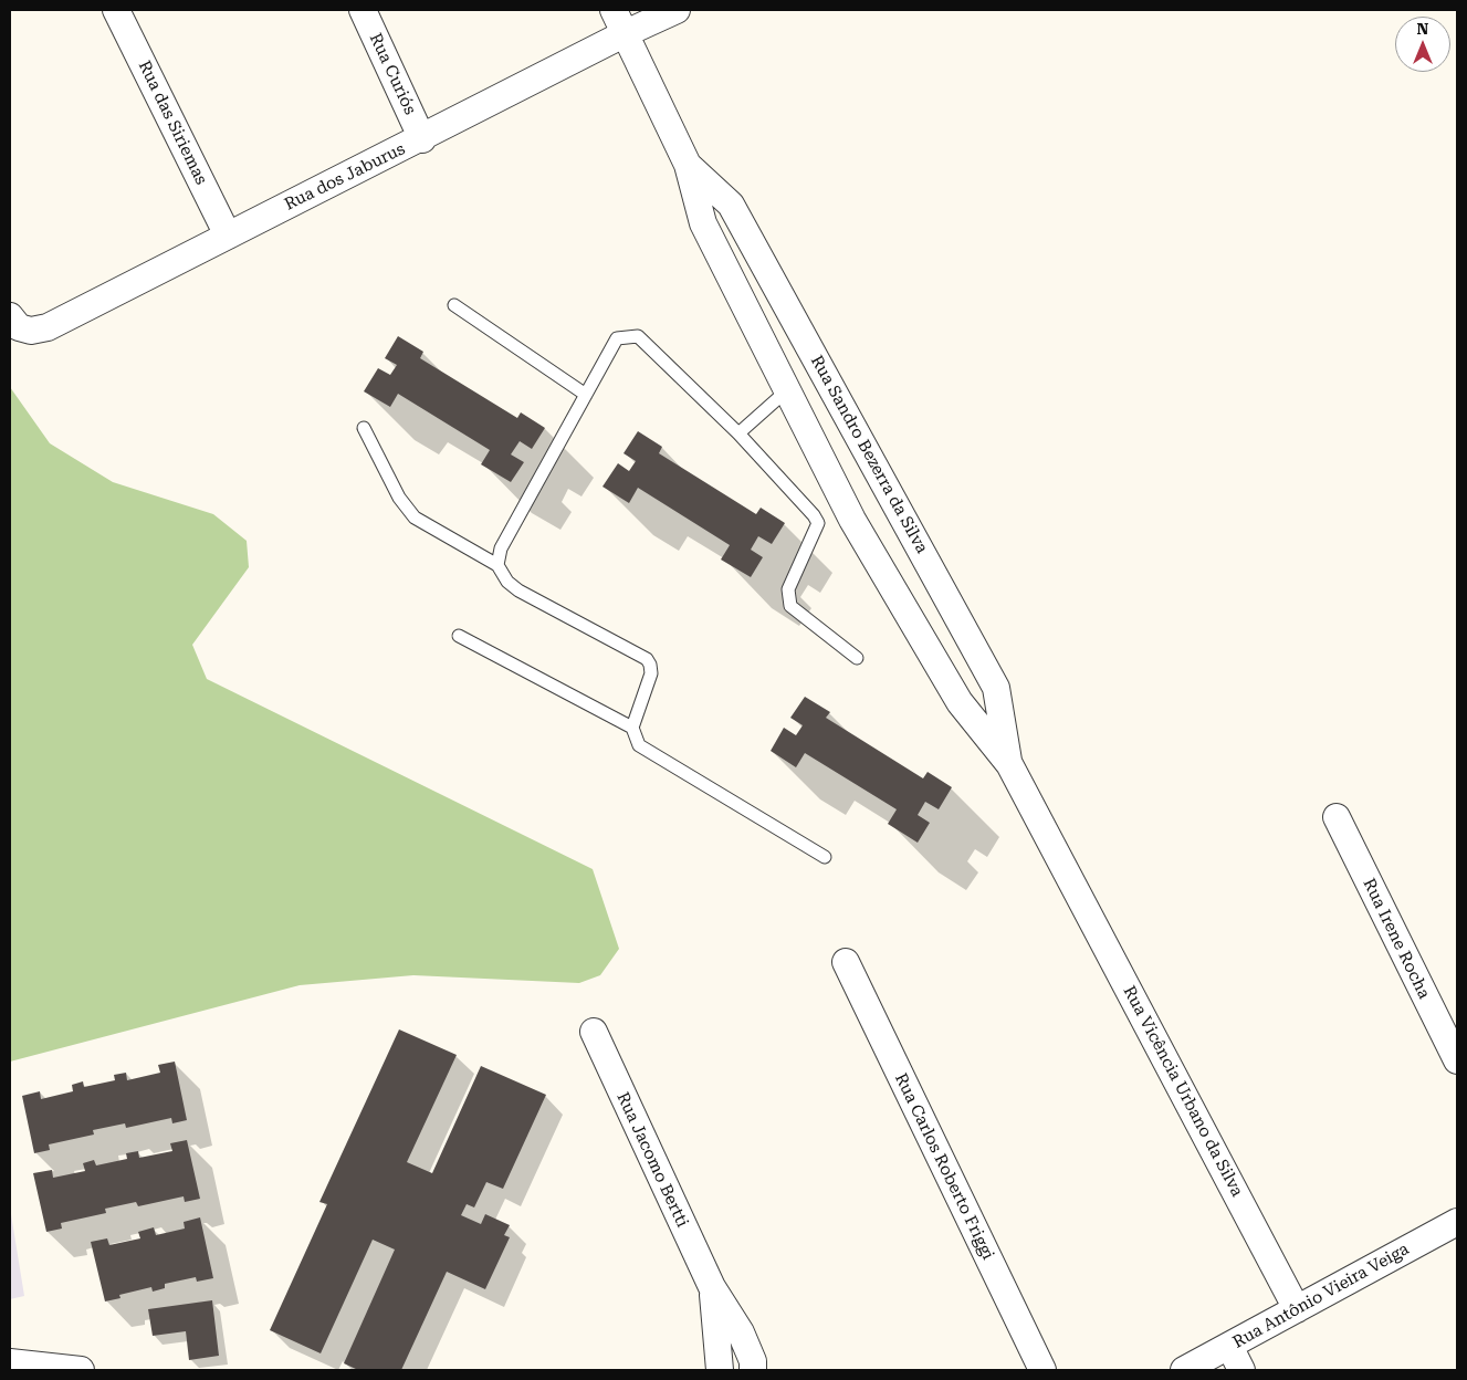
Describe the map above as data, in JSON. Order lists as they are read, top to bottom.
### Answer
{
  "streets": {
    "street": [
      "Rua Curiós",
      "Rua das Siriemas",
      "Rua dos Jaburus",
      "Rua Sandro Bezerra da Silva",
      "Rua Irene Rocha",
      "Rua Vicência Urbano da Silva",
      "Rua Jacomo Bertti",
      "Rua Carlos Roberto Friggi",
      "Rua Antônio Vieira Veiga"
    ]
  },
  "crossings": [
    ["Rua Curiós", "Rua dos Jaburus"],
    ["Rua das Siriemas", "Rua dos Jaburus"],
    ["Rua dos Jaburus", "Rua Sandro Bezerra da Silva"],
    ["Rua Sandro Bezerra da Silva", "Rua Vicência Urbano da Silva"],
    ["Rua Vicência Urbano da Silva", "Rua Antônio Vieira Veiga"]
  ],
  "north": "top"
}
